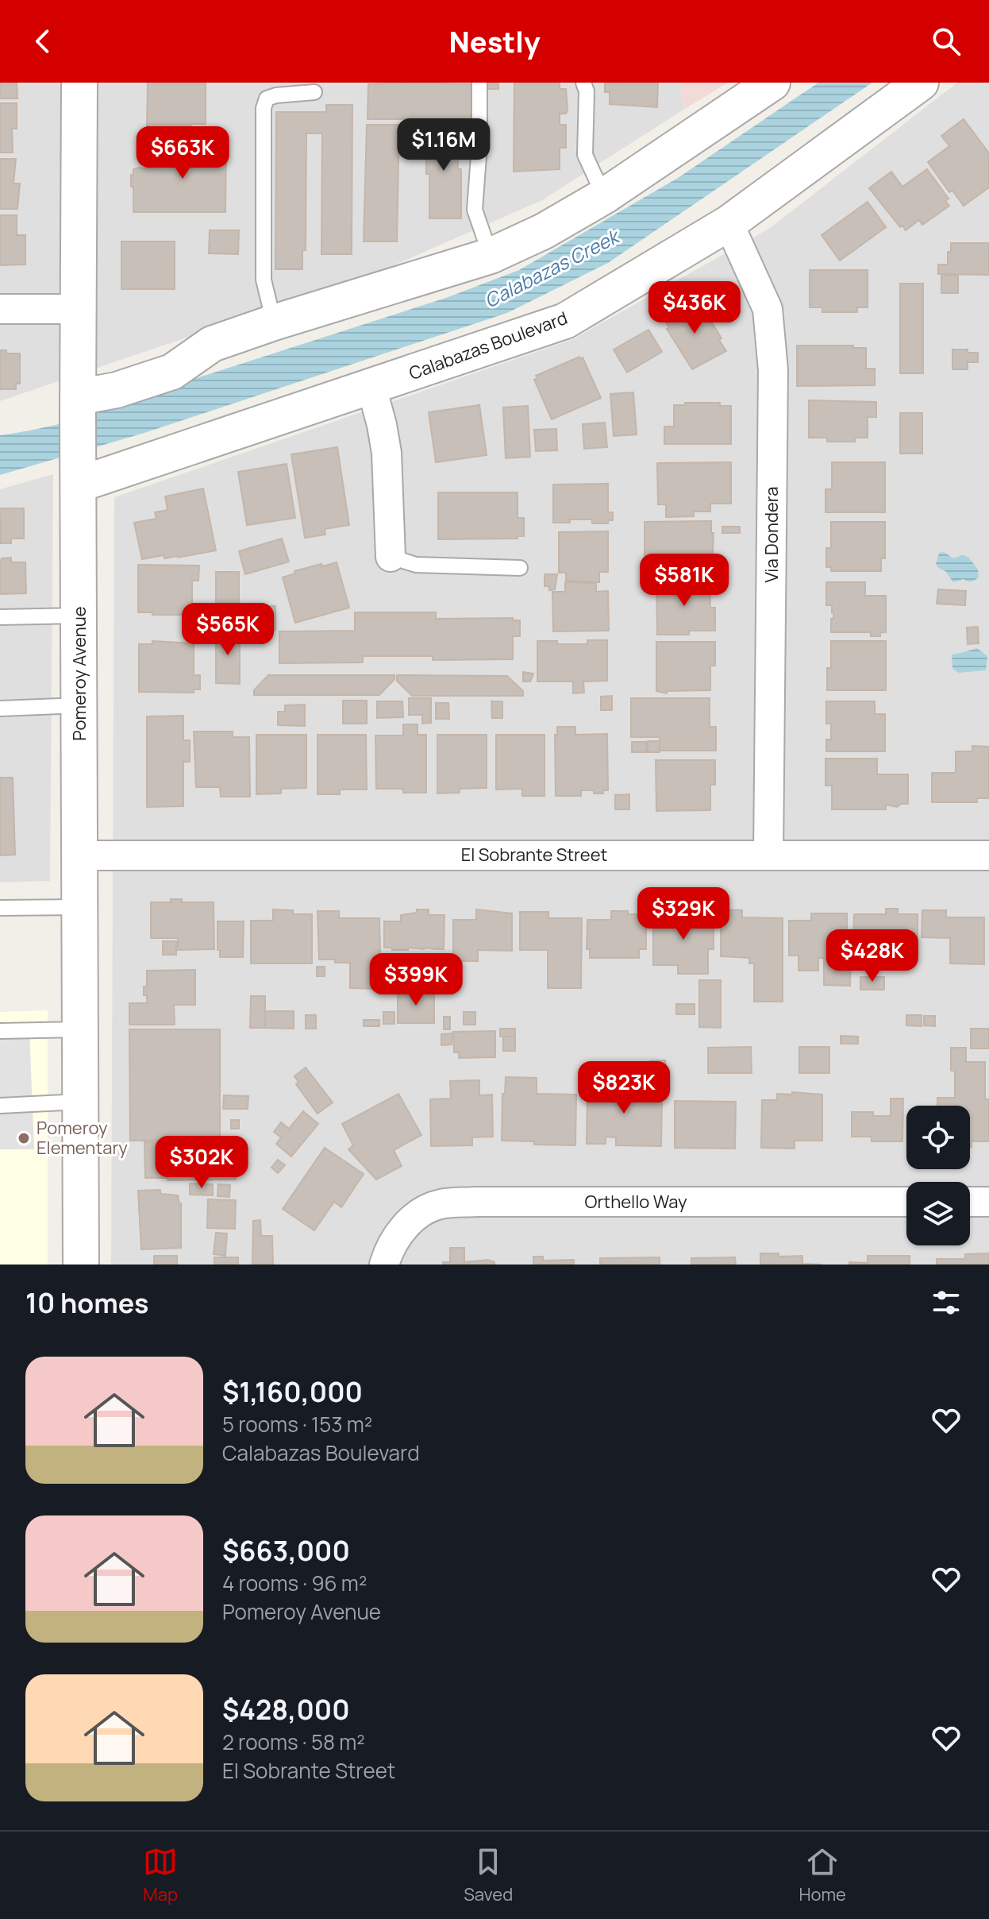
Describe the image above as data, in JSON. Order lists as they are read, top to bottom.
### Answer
{
  "streets": {
    "street": [
      "Calabazas Boulevard",
      "Via Dondera",
      "Pomeroy Avenue",
      "El Sobrante Street",
      "Orthello Way"
    ]
  },
  "crossings": [
    ["Calabazas Boulevard", "Via Dondera"],
    ["Calabazas Boulevard", "Pomeroy Avenue"],
    ["Via Dondera", "El Sobrante Street"],
    ["Pomeroy Avenue", "El Sobrante Street"]
  ],
  "water": ["Calabazas Creek"],
  "places": ["Pomeroy Elementary"],
  "page": {
    "header": "Nestly",
    "price": [
      "$1.16M",
      "$663K",
      "$436K",
      "$581K",
      "$565K",
      "$329K",
      "$428K",
      "$399K",
      "$823K",
      "$302K"
    ],
    "heading": "10 homes",
    "list": [
      {
        "name": "$1,160,000",
        "note": "5 rooms · 153 m² · Calabazas Boulevard"
      },
      {
        "name": "$663,000",
        "note": "4 rooms · 96 m² · Pomeroy Avenue"
      },
      {
        "name": "$428,000",
        "note": "2 rooms · 58 m² · El Sobrante Street"
      }
    ],
    "tabs": ["Map", "Saved", "Home"]
  }
}
